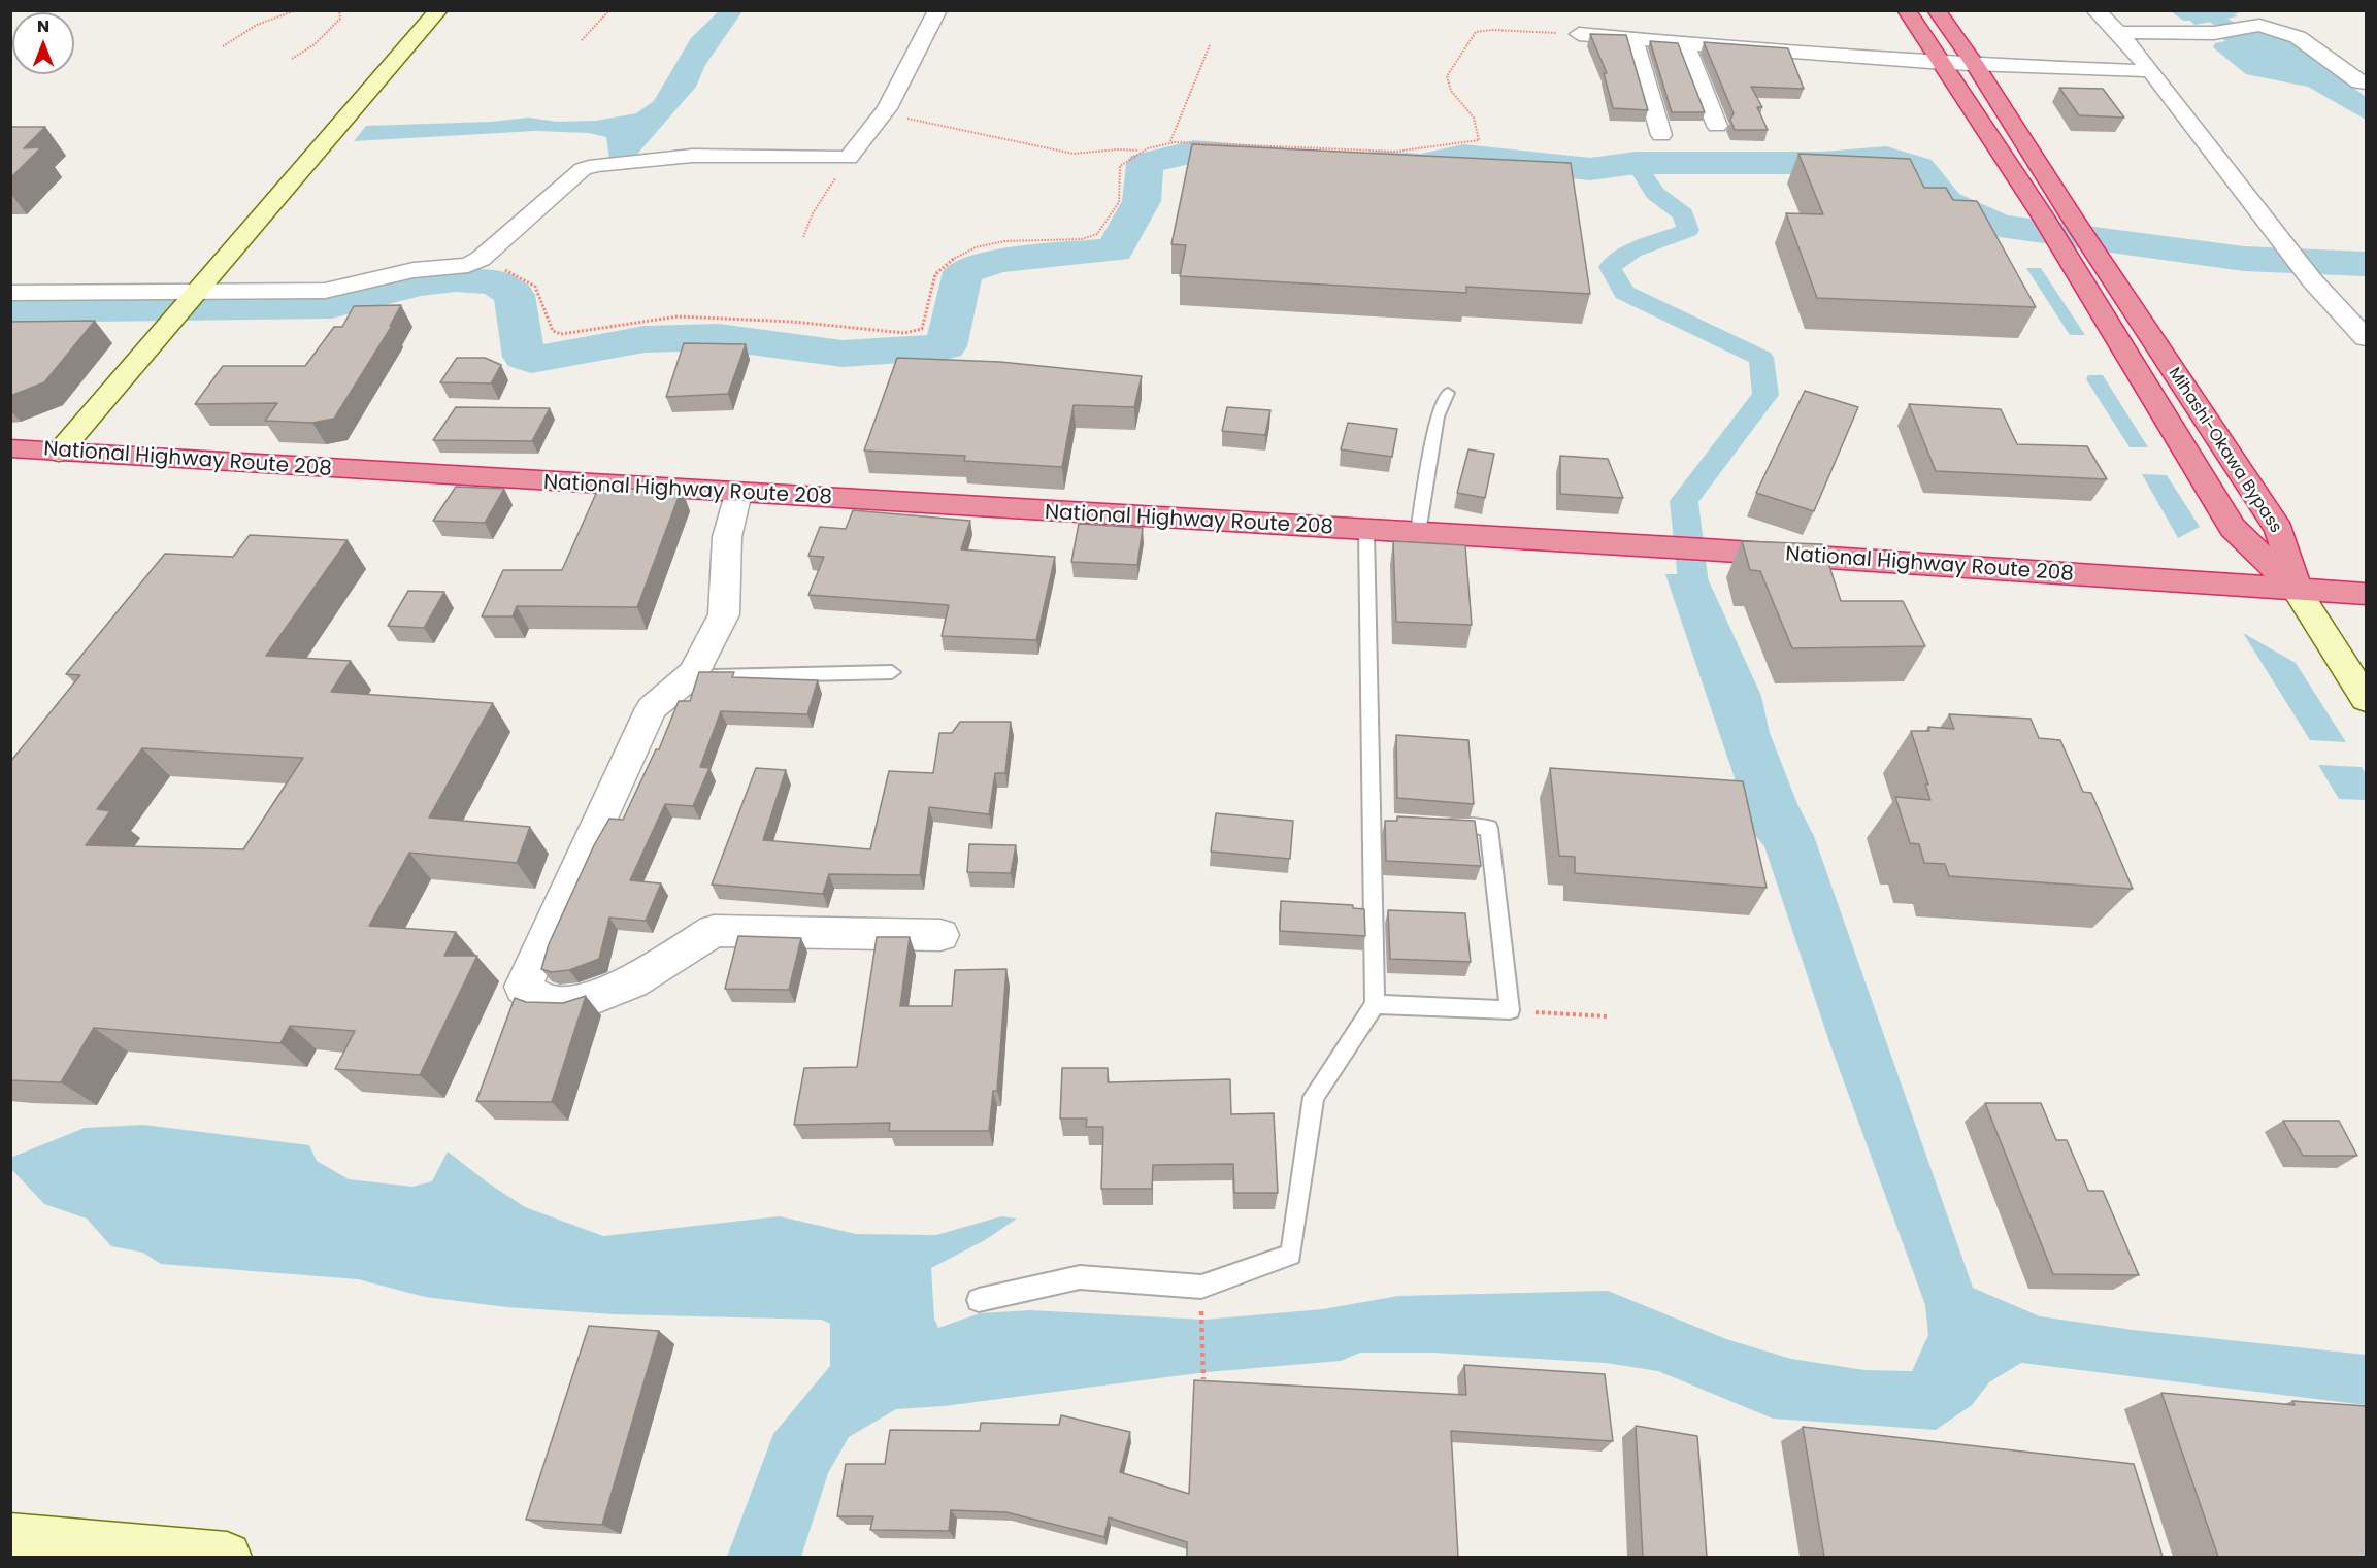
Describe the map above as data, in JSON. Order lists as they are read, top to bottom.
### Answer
{
  "streets": {
    "highway": ["Mihashi-Okawa Bypass", "National Highway Route 208"]
  },
  "crossings": [
    ["Mihashi-Okawa Bypass", "National Highway Route 208"]
  ],
  "north": "top"
}
